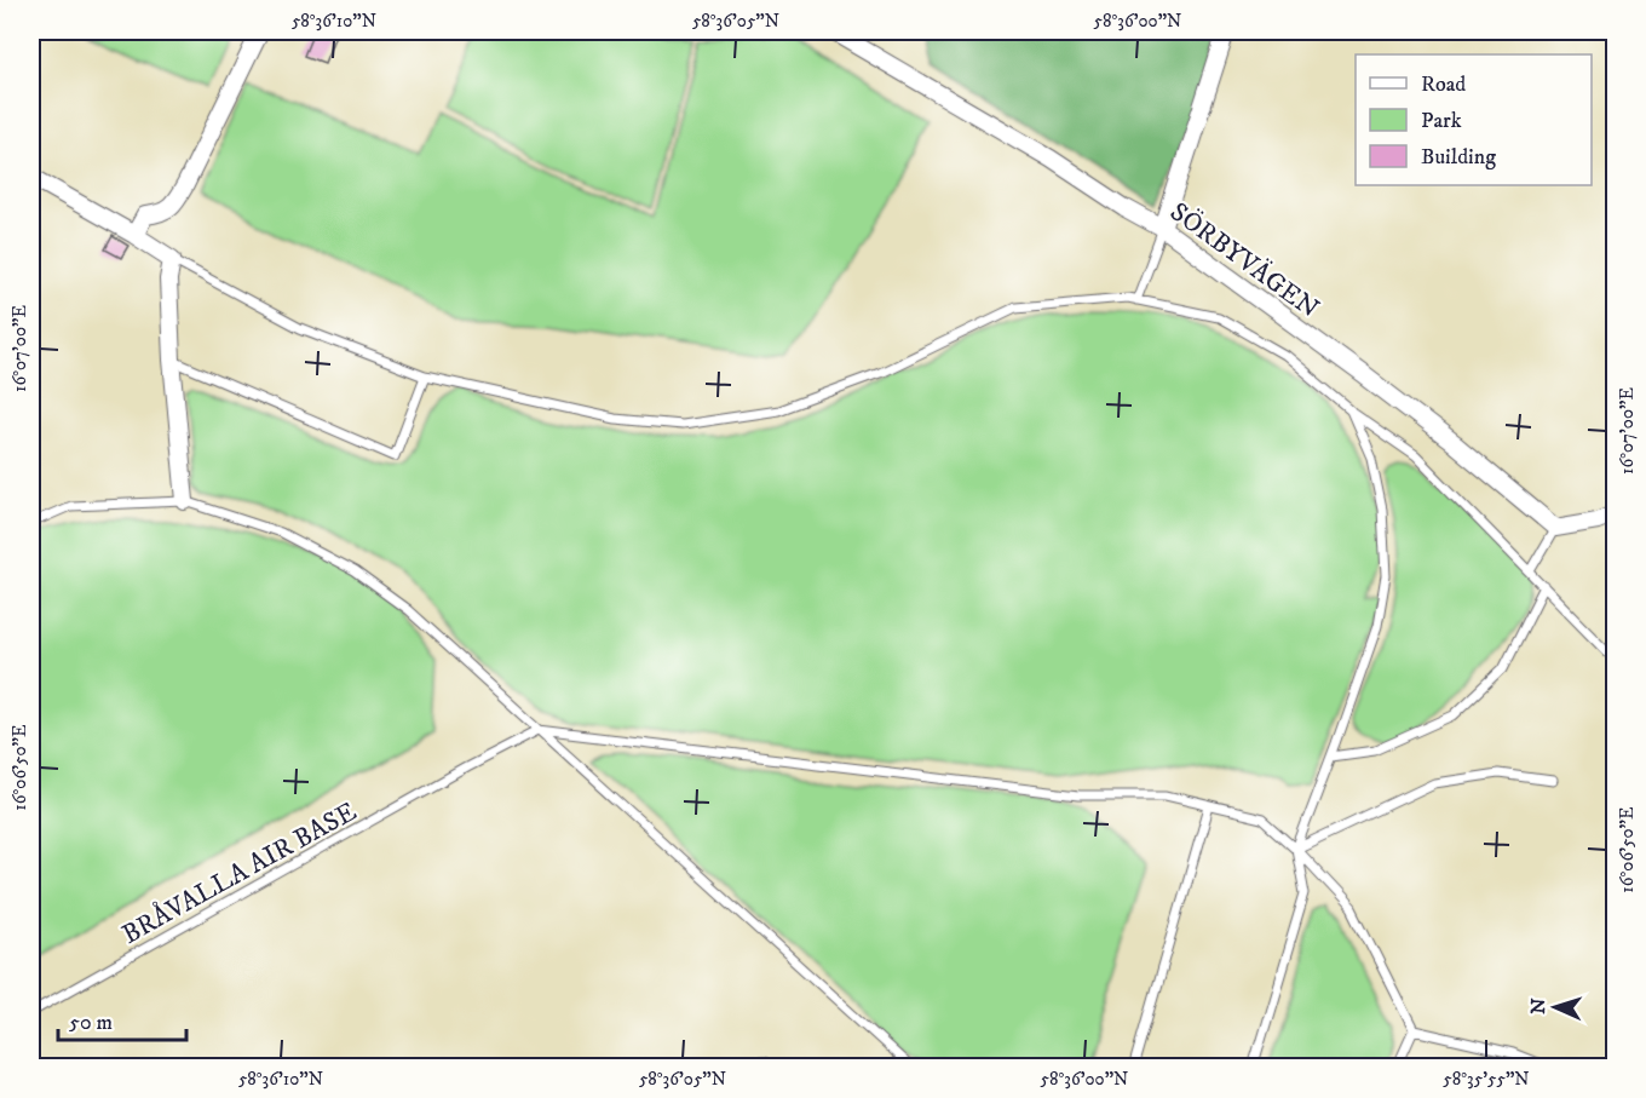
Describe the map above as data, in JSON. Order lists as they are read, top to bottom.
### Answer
{
  "streets": {
    "street": ["SÖRBYVÄGEN"],
    "lane": ["BRÅVALLA AIR BASE"]
  },
  "legend": ["Road", "Park", "Building"],
  "scale_bar": "50 m",
  "north": "left",
  "coordinates": [
    "58°36'10\"N",
    "58°36'05\"N",
    "58°36'00\"N",
    "16°07'00\"E",
    "16°06'50\"E",
    "58°35'55\"N"
  ]
}
